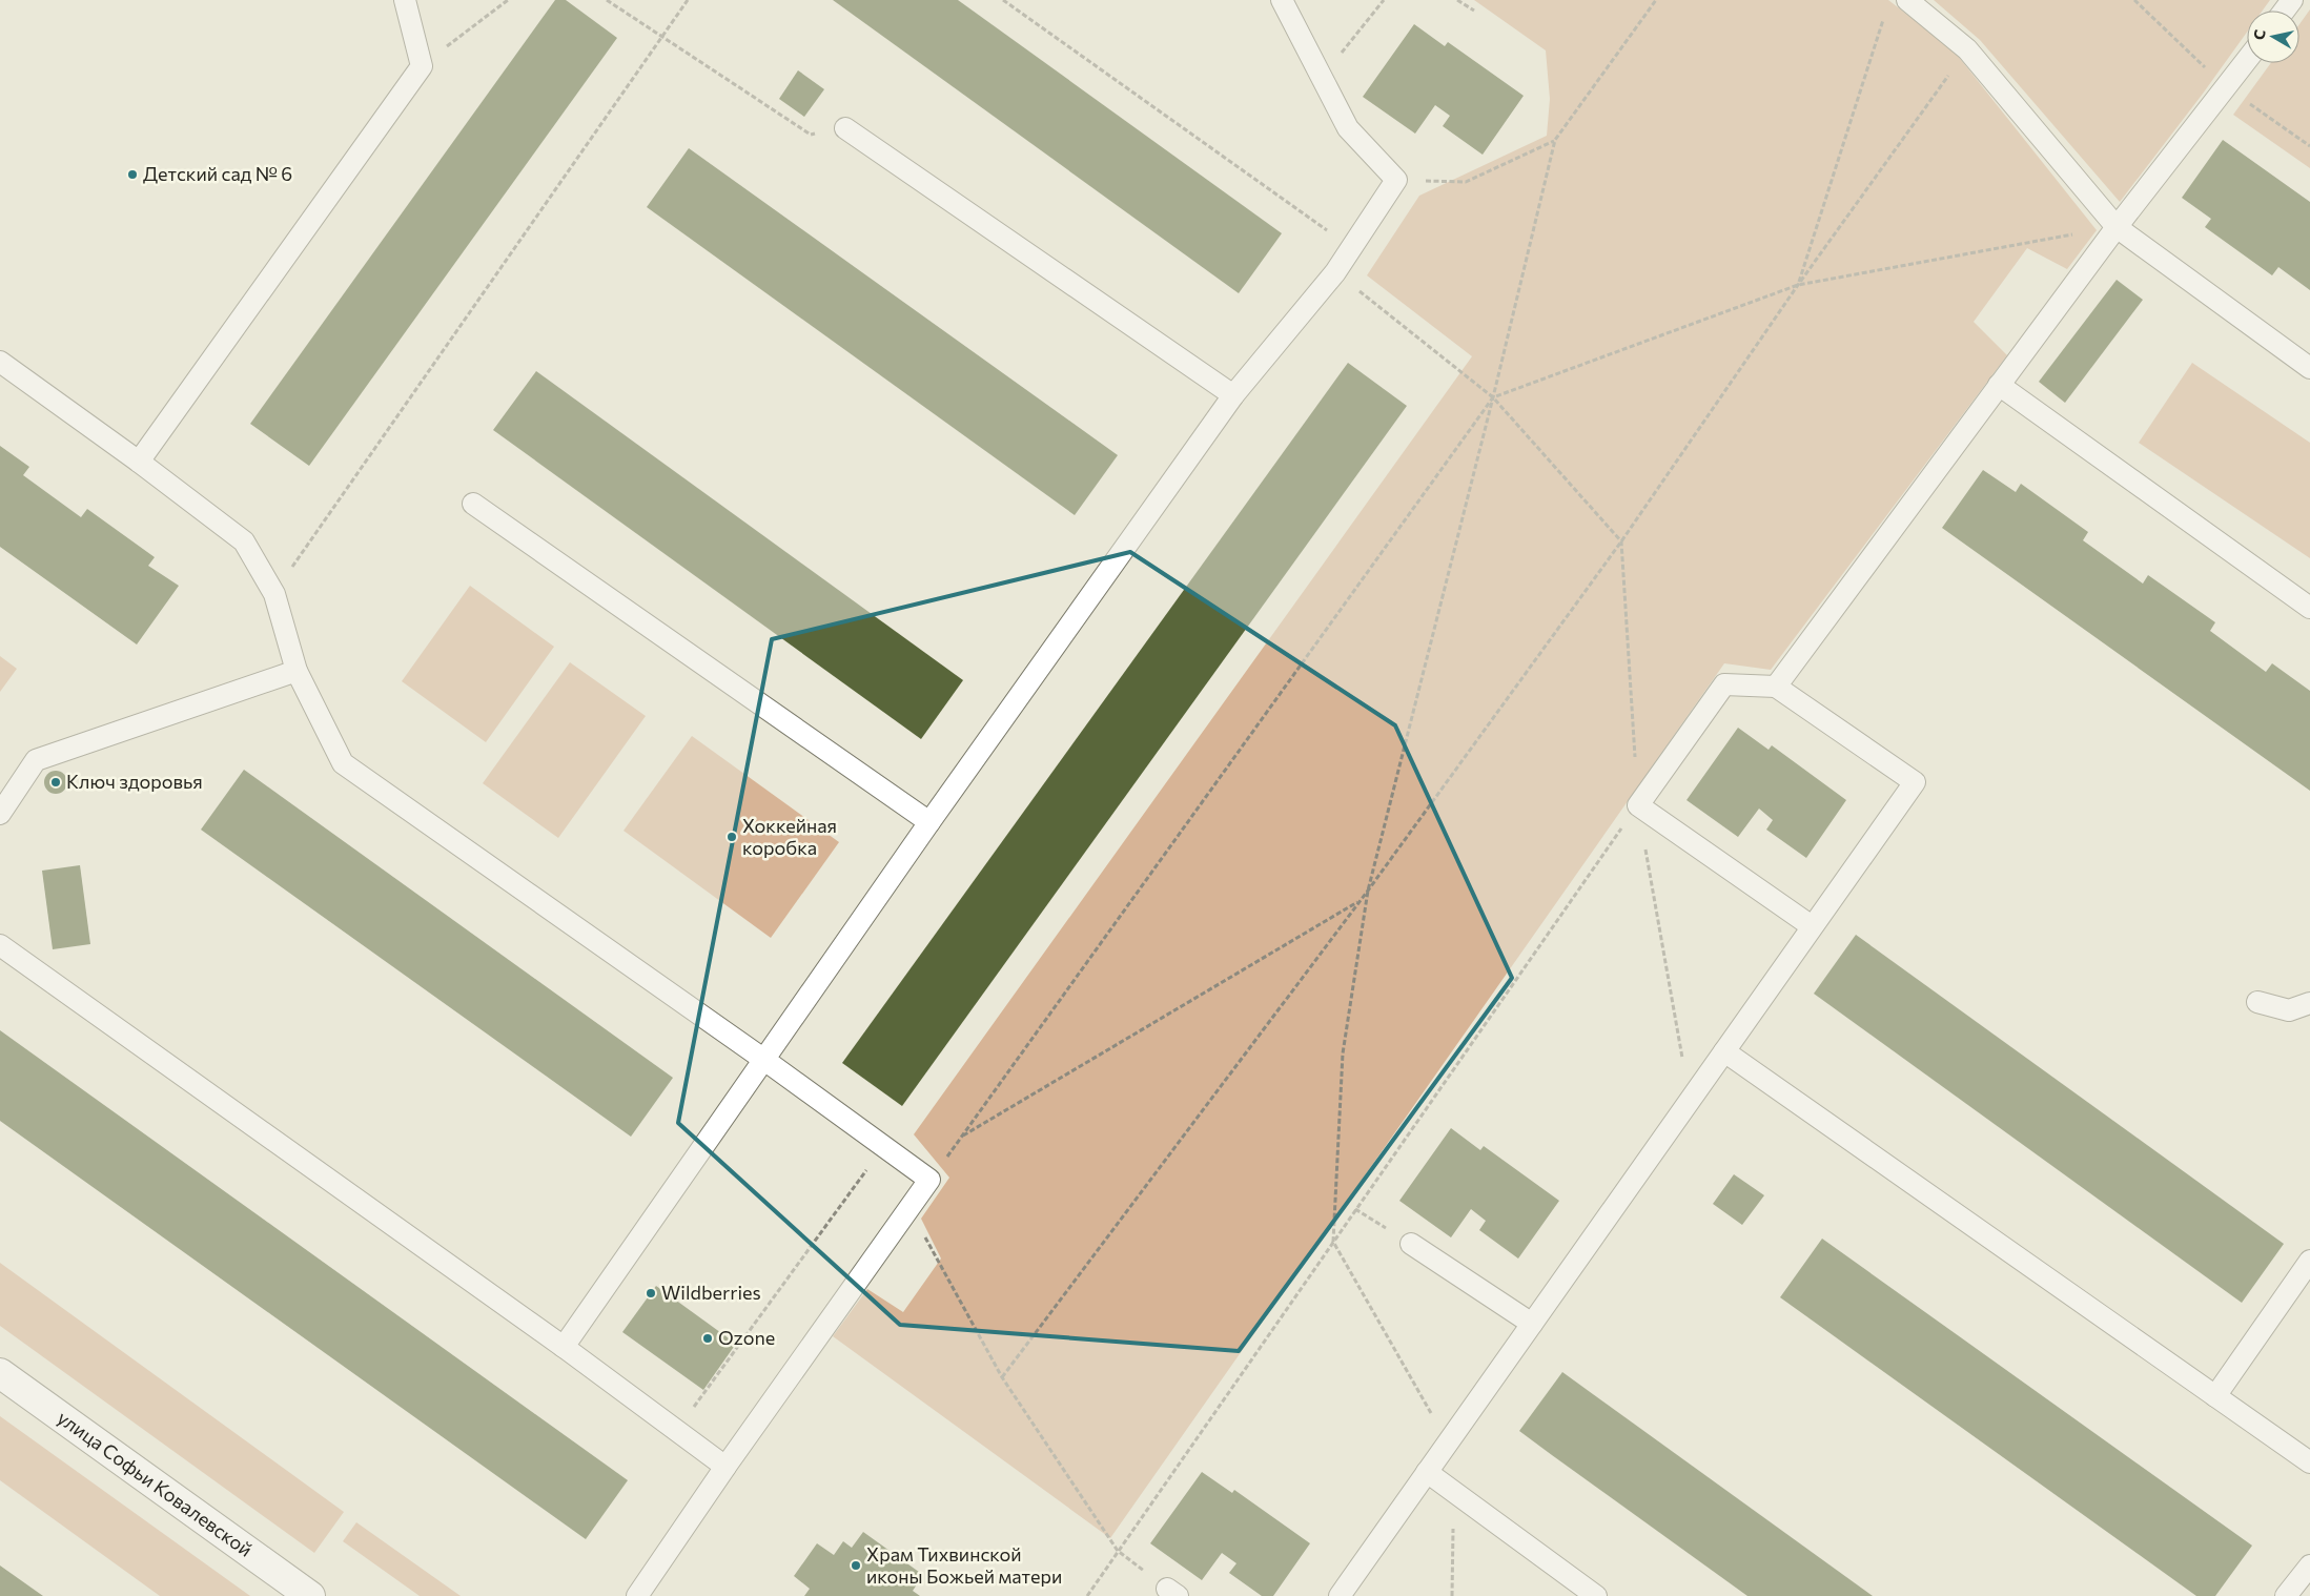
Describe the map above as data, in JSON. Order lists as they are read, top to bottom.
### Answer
{
  "streets": {
    "street": ["улица Софьи Ковалевской"]
  },
  "places": [
    "Детский сад № 6",
    "Ключ здоровья",
    "Хоккейная коробка",
    "Wildberries",
    "Ozone",
    "Храм Тихвинской иконы Божьей матери"
  ],
  "north": "left"
}
